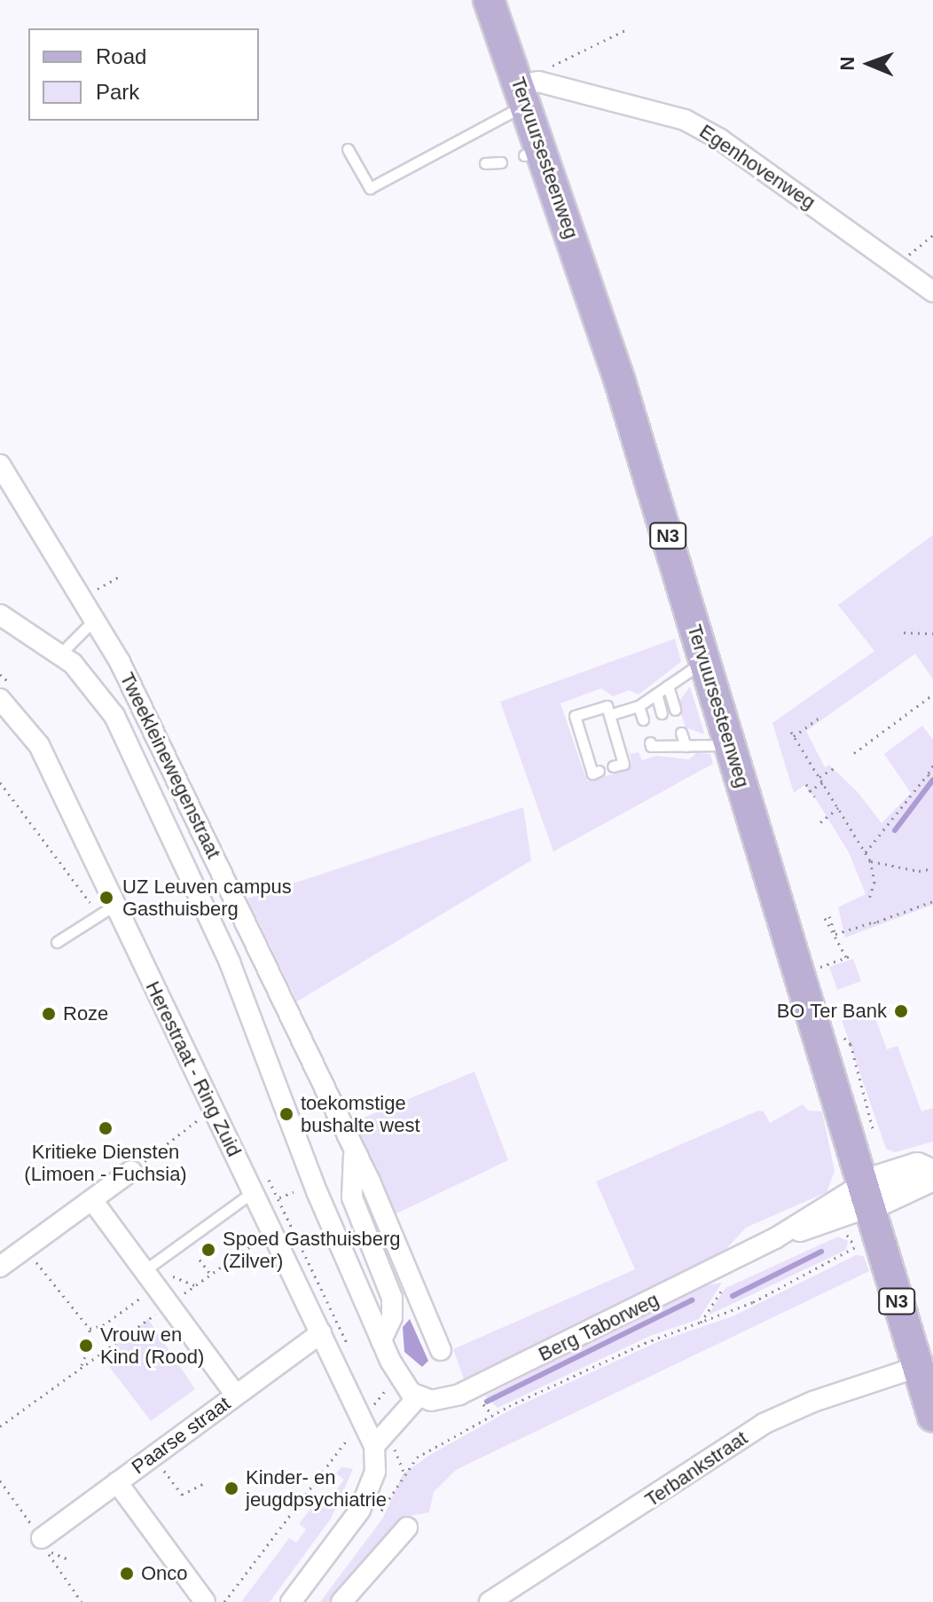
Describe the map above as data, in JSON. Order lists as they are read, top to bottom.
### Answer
{
  "streets": {
    "main road": ["Tervuursesteenweg", "N3"],
    "street": [
      "Egenhovenweg",
      "Tweekleinewegenstraat",
      "Herestraat - Ring Zuid",
      "Berg Taborweg",
      "Paarse straat",
      "Terbankstraat"
    ]
  },
  "crossings": [
    ["Tervuursesteenweg", "Egenhovenweg"],
    ["Tervuursesteenweg", "Berg Taborweg"],
    ["Tervuursesteenweg", "Terbankstraat"],
    ["Herestraat - Ring Zuid", "Paarse straat"]
  ],
  "places": [
    "UZ Leuven campus Gasthuisberg",
    "BO Ter Bank",
    "Roze",
    "toekomstige bushalte west",
    "Kritieke Diensten (Limoen - Fuchsia)",
    "Spoed Gasthuisberg (Zilver)",
    "Vrouw en Kind (Rood)",
    "Kinder- en jeugdpsychiatrie",
    "Onco"
  ],
  "legend": ["Road", "Park"],
  "north": "left"
}
